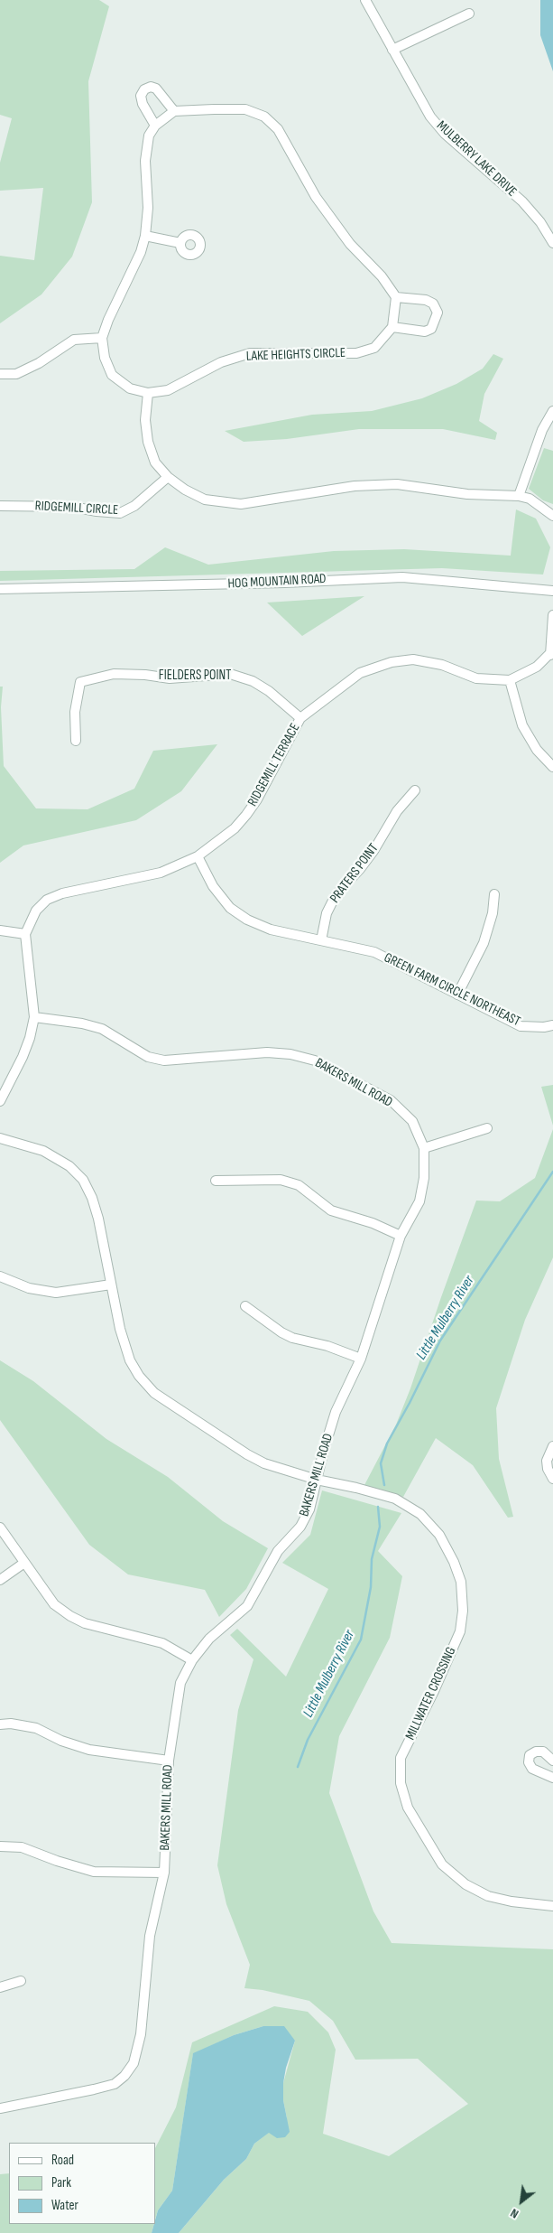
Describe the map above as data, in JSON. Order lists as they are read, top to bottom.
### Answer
{
  "streets": {
    "street": [
      "MULBERRY LAKE DRIVE",
      "LAKE HEIGHTS CIRCLE",
      "RIDGEMILL CIRCLE",
      "HOG MOUNTAIN ROAD",
      "FIELDERS POINT",
      "RIDGEMILL TERRACE",
      "PRATERS POINT",
      "GREEN FARM CIRCLE NORTHEAST",
      "BAKERS MILL ROAD",
      "MILLWATER CROSSING"
    ]
  },
  "crossings": [
    ["FIELDERS POINT", "RIDGEMILL TERRACE"],
    ["RIDGEMILL TERRACE", "GREEN FARM CIRCLE NORTHEAST"],
    ["PRATERS POINT", "GREEN FARM CIRCLE NORTHEAST"],
    ["BAKERS MILL ROAD", "MILLWATER CROSSING"]
  ],
  "water": ["Little Mulberry River"],
  "legend": ["Road", "Park", "Water"],
  "north": "bottom left"
}
